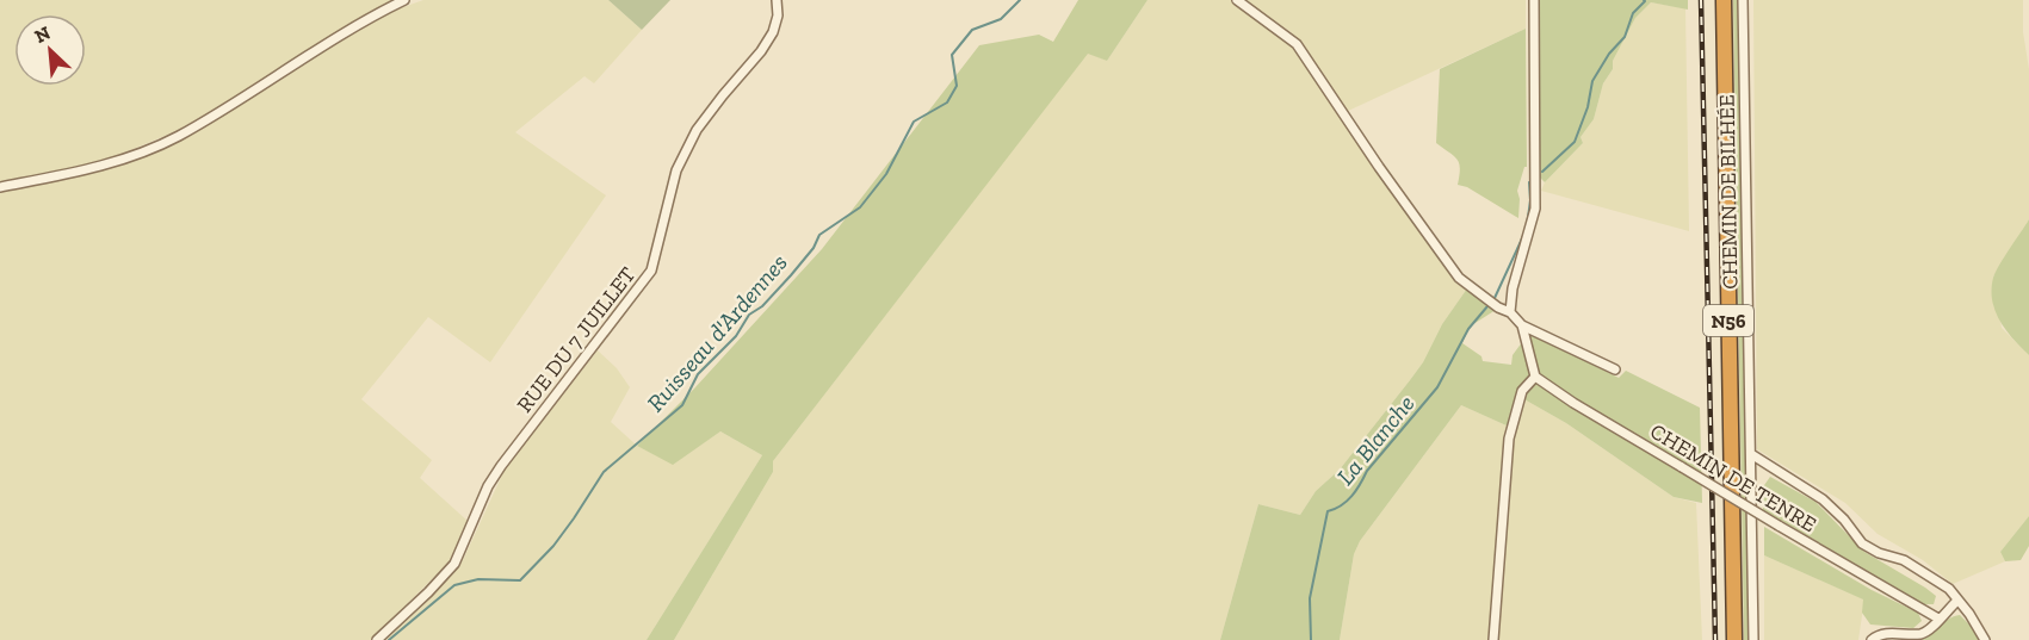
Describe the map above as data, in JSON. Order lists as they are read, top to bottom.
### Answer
{
  "streets": {
    "highway": ["N56"],
    "street": ["CHEMIN DE BILHÉE", "RUE DU 7 JUILLET", "CHEMIN DE TENRE"]
  },
  "crossings": [
    ["CHEMIN DE BILHÉE", "CHEMIN DE TENRE"]
  ],
  "water": ["Ruisseau d'Ardennes", "La Blanche"],
  "north": "top left"
}
